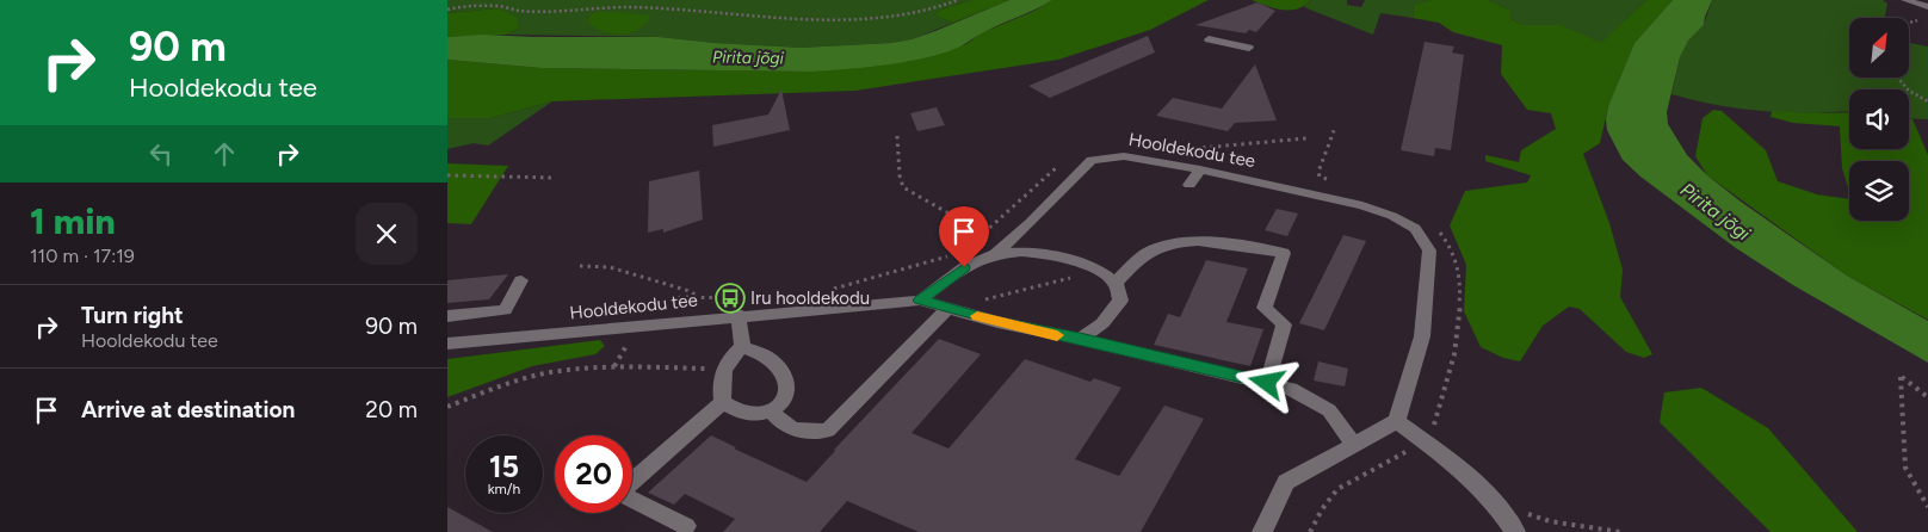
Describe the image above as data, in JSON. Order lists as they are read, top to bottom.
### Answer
{
  "streets": {
    "street": ["Hooldekodu tee"]
  },
  "water": ["Pirita jõgi"],
  "places": {
    "bus stop": ["Iru hooldekodu"]
  },
  "north": "top right",
  "page": {
    "turn": ["90 m", "Hooldekodu tee"],
    "heading": ["1 min", "110 m · 17:19"],
    "list": [
      {
        "name": "Turn right",
        "note": "Hooldekodu tee",
        "value": "90 m"
      },
      {
        "name": "Arrive at destination",
        "value": "20 m"
      }
    ],
    "speed": "15 km/h",
    "limit": "20"
  }
}
